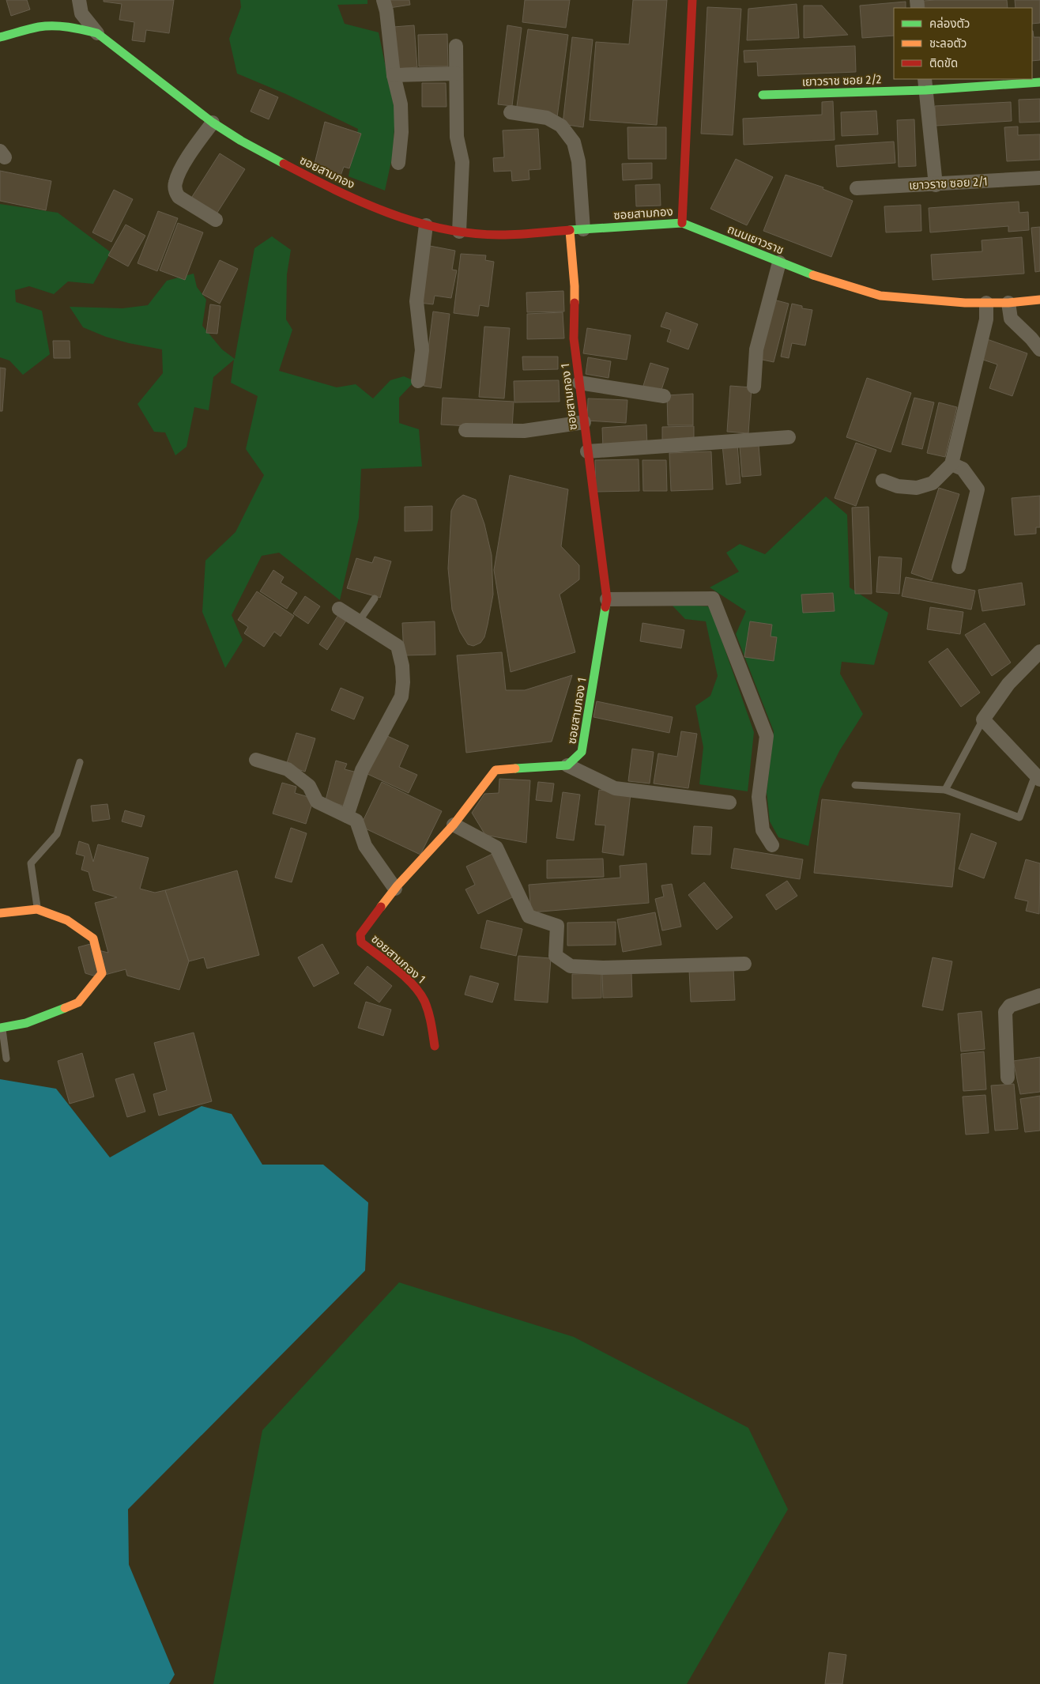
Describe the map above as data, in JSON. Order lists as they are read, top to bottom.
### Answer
{
  "streets": {
    "street": [
      "เยาวราช ซอย 2/2",
      "ซอยสามกอง",
      "เยาวราช ซอย 2/1",
      "ถนนเยาวราช",
      "ซอยสามกอง 1"
    ]
  },
  "crossings": [
    ["ซอยสามกอง", "ถนนเยาวราช"],
    ["ซอยสามกอง", "ซอยสามกอง 1"]
  ],
  "legend": ["คล่องตัว", "ชะลอตัว", "ติดขัด"]
}
